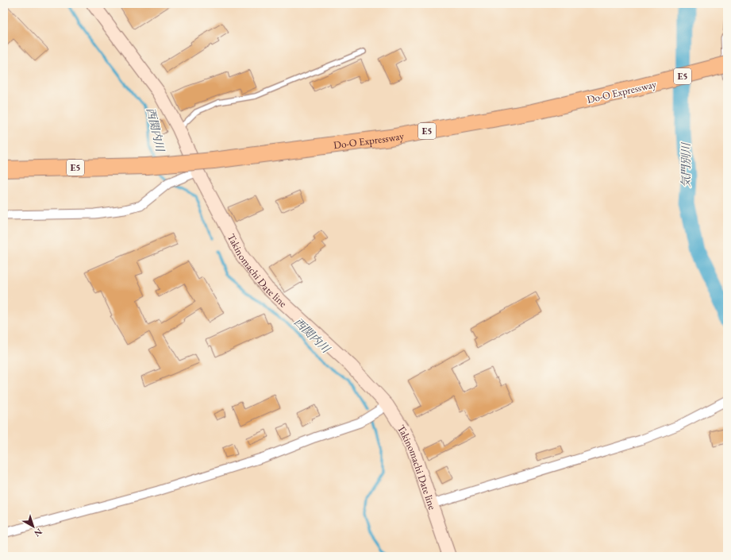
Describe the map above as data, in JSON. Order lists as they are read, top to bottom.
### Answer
{
  "streets": {
    "highway": ["E5", "Do-O Expressway"],
    "main road": ["Takinomachi Date line"]
  },
  "water": ["西関内川", "気門別川"],
  "north": "bottom right"
}
